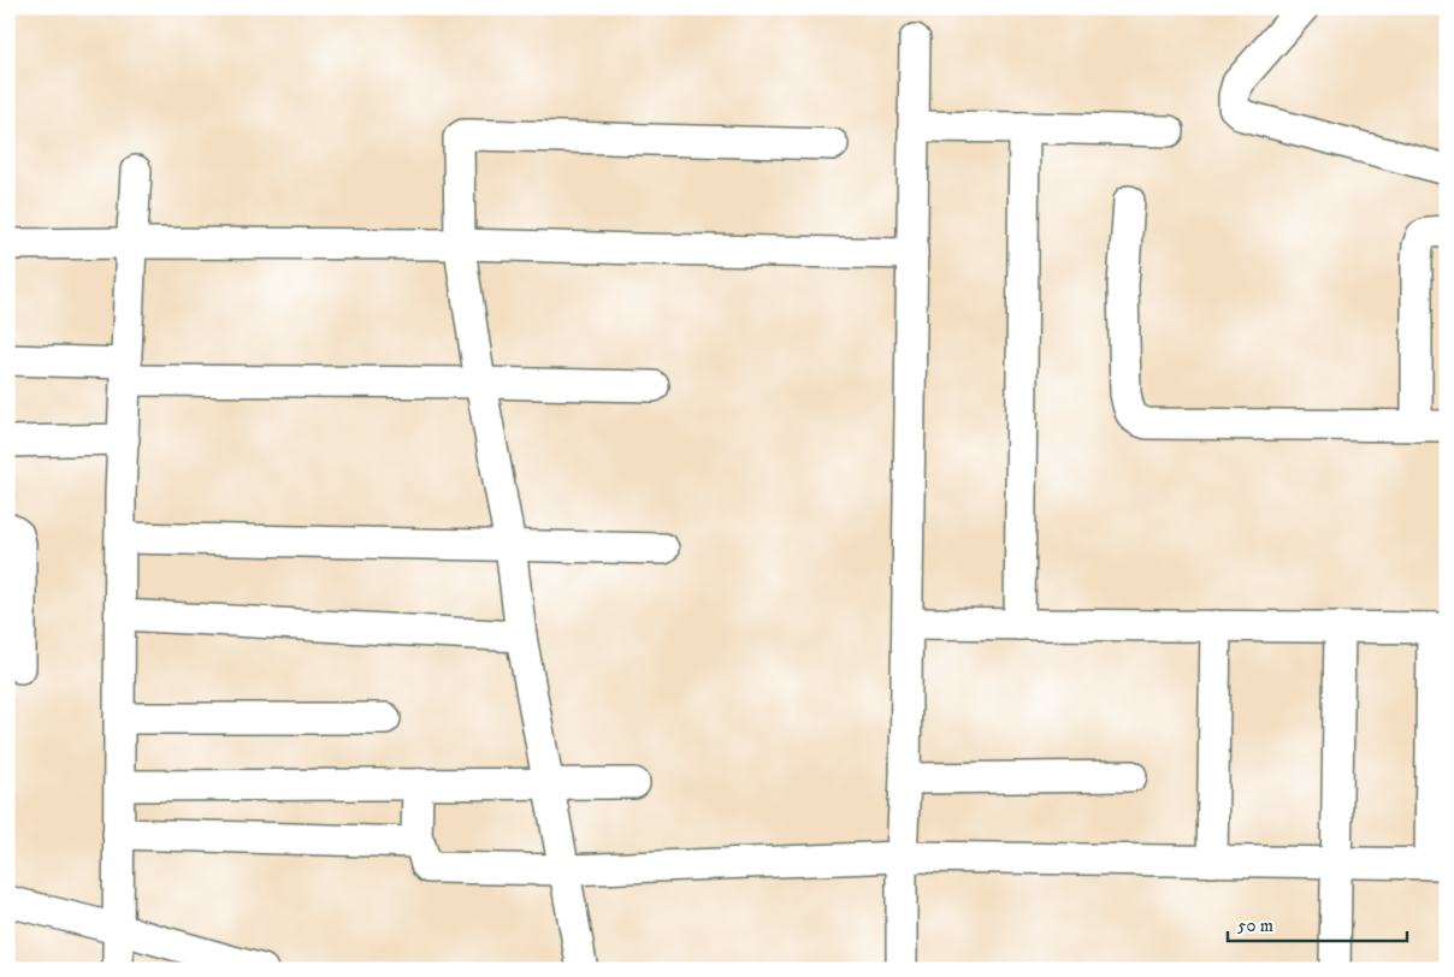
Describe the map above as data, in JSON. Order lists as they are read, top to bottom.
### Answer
{
  "scale_bar": "50 m"
}
